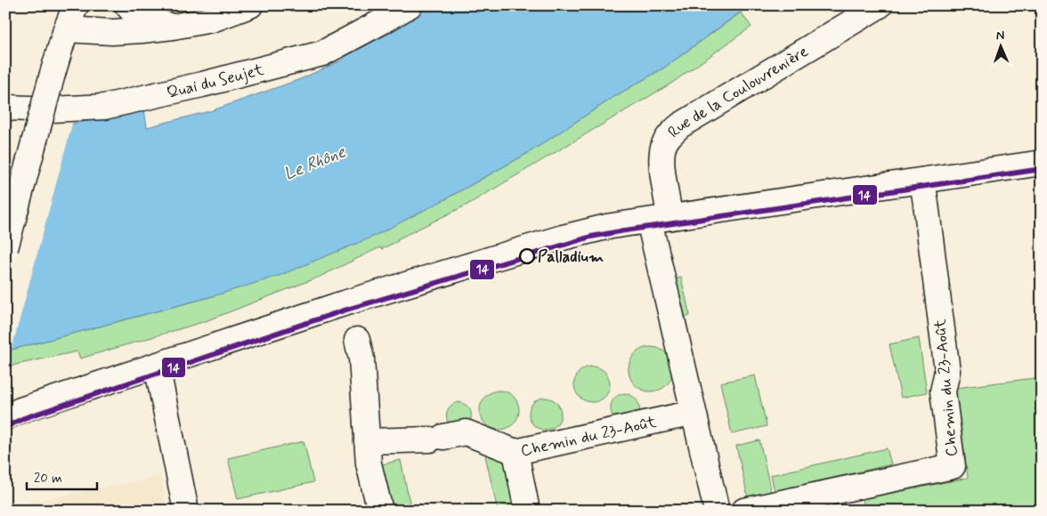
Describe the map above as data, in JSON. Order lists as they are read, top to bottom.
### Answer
{
  "streets": {
    "street": ["Quai du Seujet", "Rue de la Coulouvrenière", "Chemin du 23-Août"]
  },
  "water": ["Le Rhône"],
  "places": ["Palladium"],
  "lines": ["transit line 14"],
  "scale_bar": "20 m",
  "north": "top"
}
